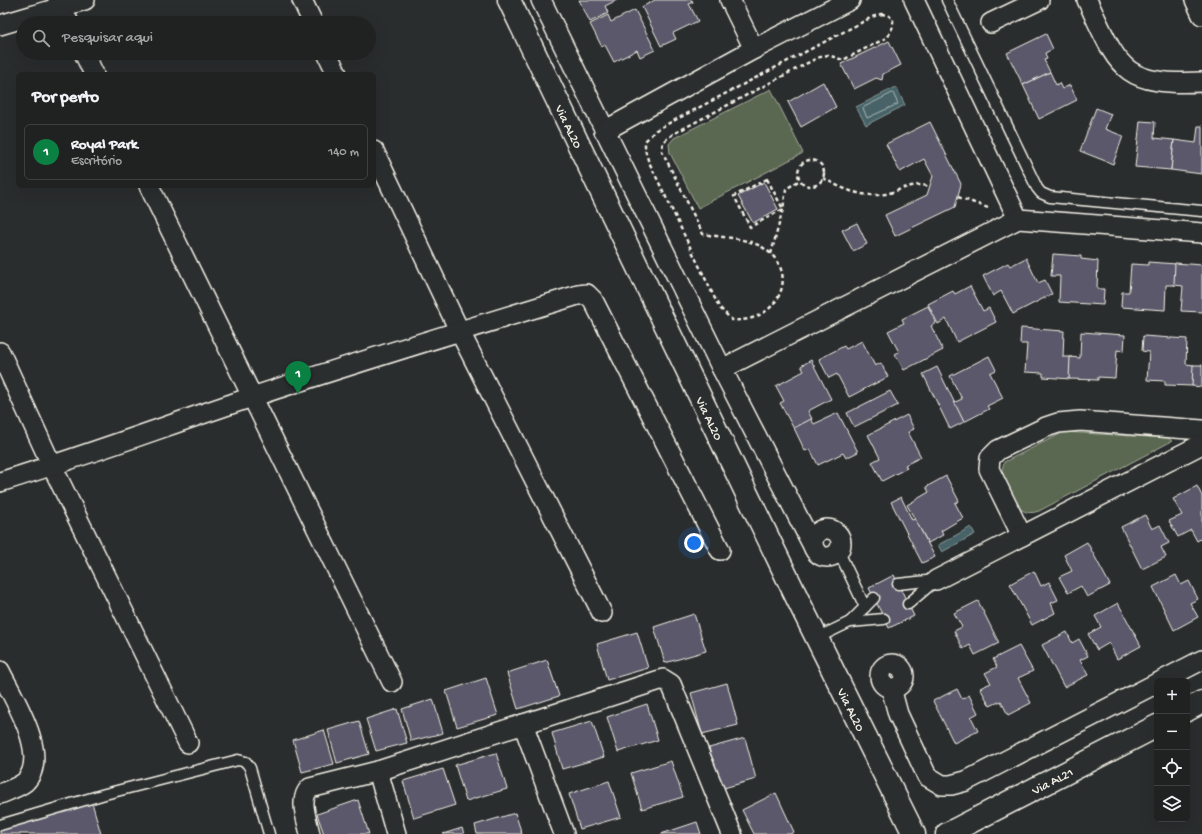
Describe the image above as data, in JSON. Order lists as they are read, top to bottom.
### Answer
{
  "streets": {
    "street": ["Via AL20", "Via AL21"]
  },
  "page": {
    "search": "Pesquisar aqui",
    "heading": "Por perto",
    "list": [
      {
        "mark": "1",
        "name": "Royal Park",
        "note": "Escritório",
        "value": "140 m"
      }
    ],
    "pins": "1",
    "map_buttons": ["+", "−"]
  }
}
